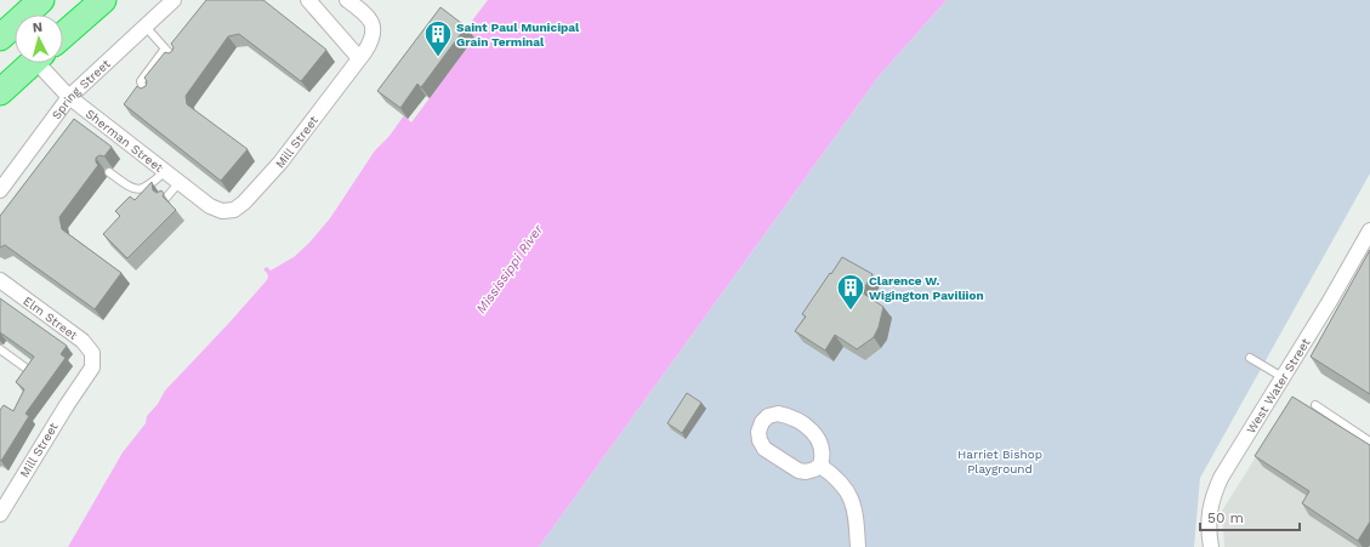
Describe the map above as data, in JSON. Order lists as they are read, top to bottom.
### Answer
{
  "streets": {
    "street": [
      "Spring Street",
      "Sherman Street",
      "Mill Street",
      "Elm Street",
      "West Water Street"
    ]
  },
  "crossings": [
    ["Spring Street", "Sherman Street"],
    ["Sherman Street", "Mill Street"],
    ["Mill Street", "Elm Street"]
  ],
  "water": ["Mississippi River"],
  "parks": ["Harriet Bishop Playground"],
  "places": {
    "building": ["Saint Paul Municipal Grain Terminal", "Clarence W. Wigington Paviliion"]
  },
  "scale_bar": "50 m",
  "north": "top"
}
